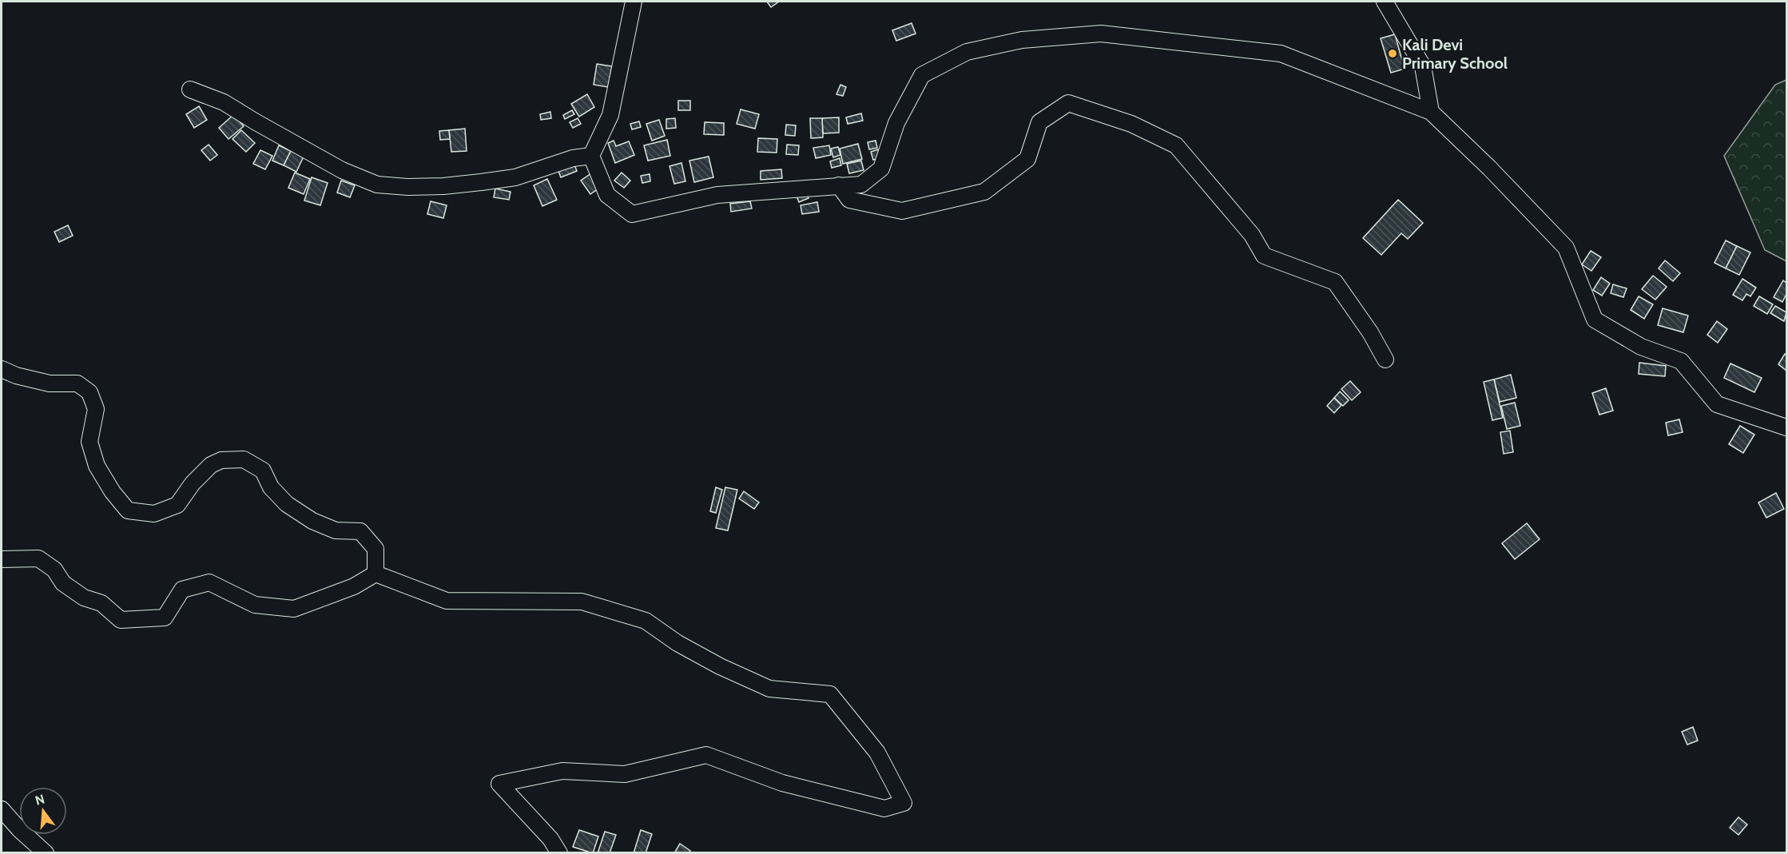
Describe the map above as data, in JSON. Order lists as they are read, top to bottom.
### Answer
{
  "places": ["Kali Devi Primary School"],
  "north": "top"
}
